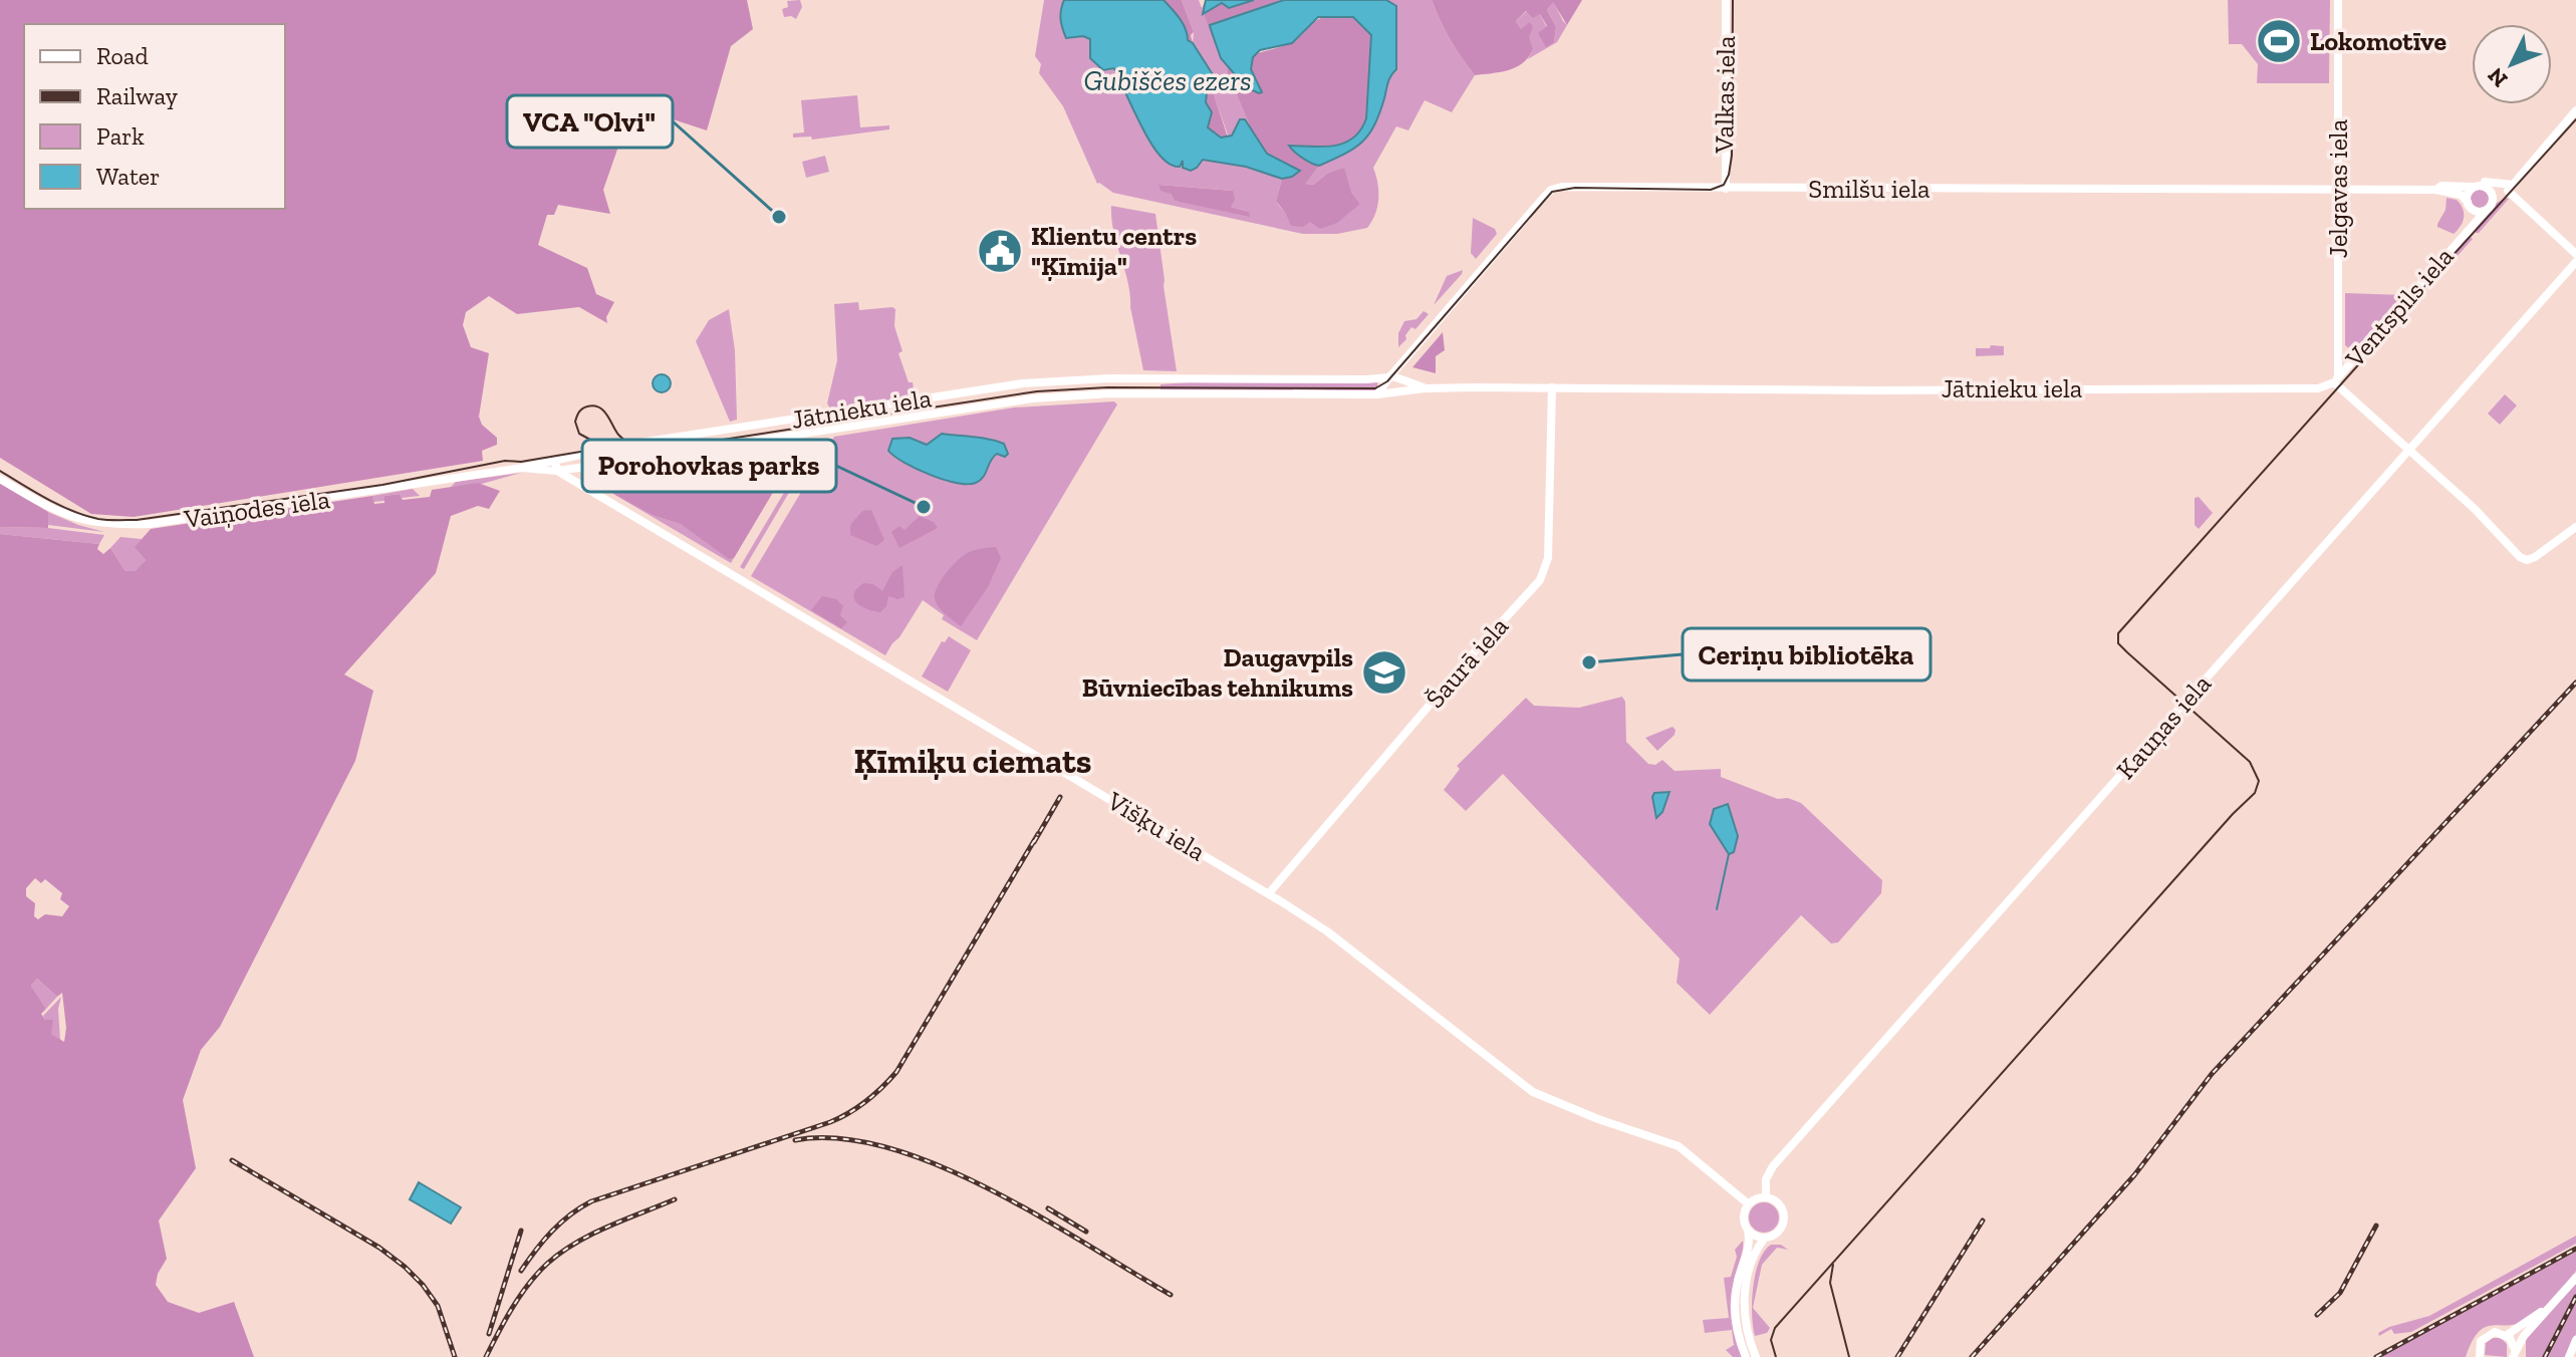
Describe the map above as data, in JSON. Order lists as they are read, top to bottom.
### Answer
{
  "streets": {
    "street": [
      "Valkas iela",
      "Smilšu iela",
      "Jelgavas iela",
      "Ventspils iela",
      "Jātnieku iela",
      "Vaiņodes iela",
      "Šaurā iela",
      "Kauņas iela",
      "Višķu iela"
    ]
  },
  "crossings": [
    ["Valkas iela", "Smilšu iela"],
    ["Smilšu iela", "Jelgavas iela"],
    ["Smilšu iela", "Ventspils iela"],
    ["Smilšu iela", "Jātnieku iela"],
    ["Jelgavas iela", "Ventspils iela"],
    ["Jelgavas iela", "Jātnieku iela"],
    ["Ventspils iela", "Jātnieku iela"],
    ["Jātnieku iela", "Vaiņodes iela"],
    ["Jātnieku iela", "Šaurā iela"],
    ["Jātnieku iela", "Višķu iela"],
    ["Šaurā iela", "Višķu iela"],
    ["Kauņas iela", "Višķu iela"]
  ],
  "districts": ["Ķīmiķu ciemats"],
  "water": ["Gubiščes ezers"],
  "places": {
    "sports": ["Lokomotīve"],
    "other": ["VCA \"Olvi\"", "Porohovkas parks", "Ceriņu bibliotēka"],
    "public building": ["Klientu centrs \"Ķīmija\""],
    "school or university": ["Daugavpils Būvniecības tehnikums"]
  },
  "legend": [
    "Road",
    "Railway",
    "Park",
    "Water"
  ],
  "north": "bottom left"
}
